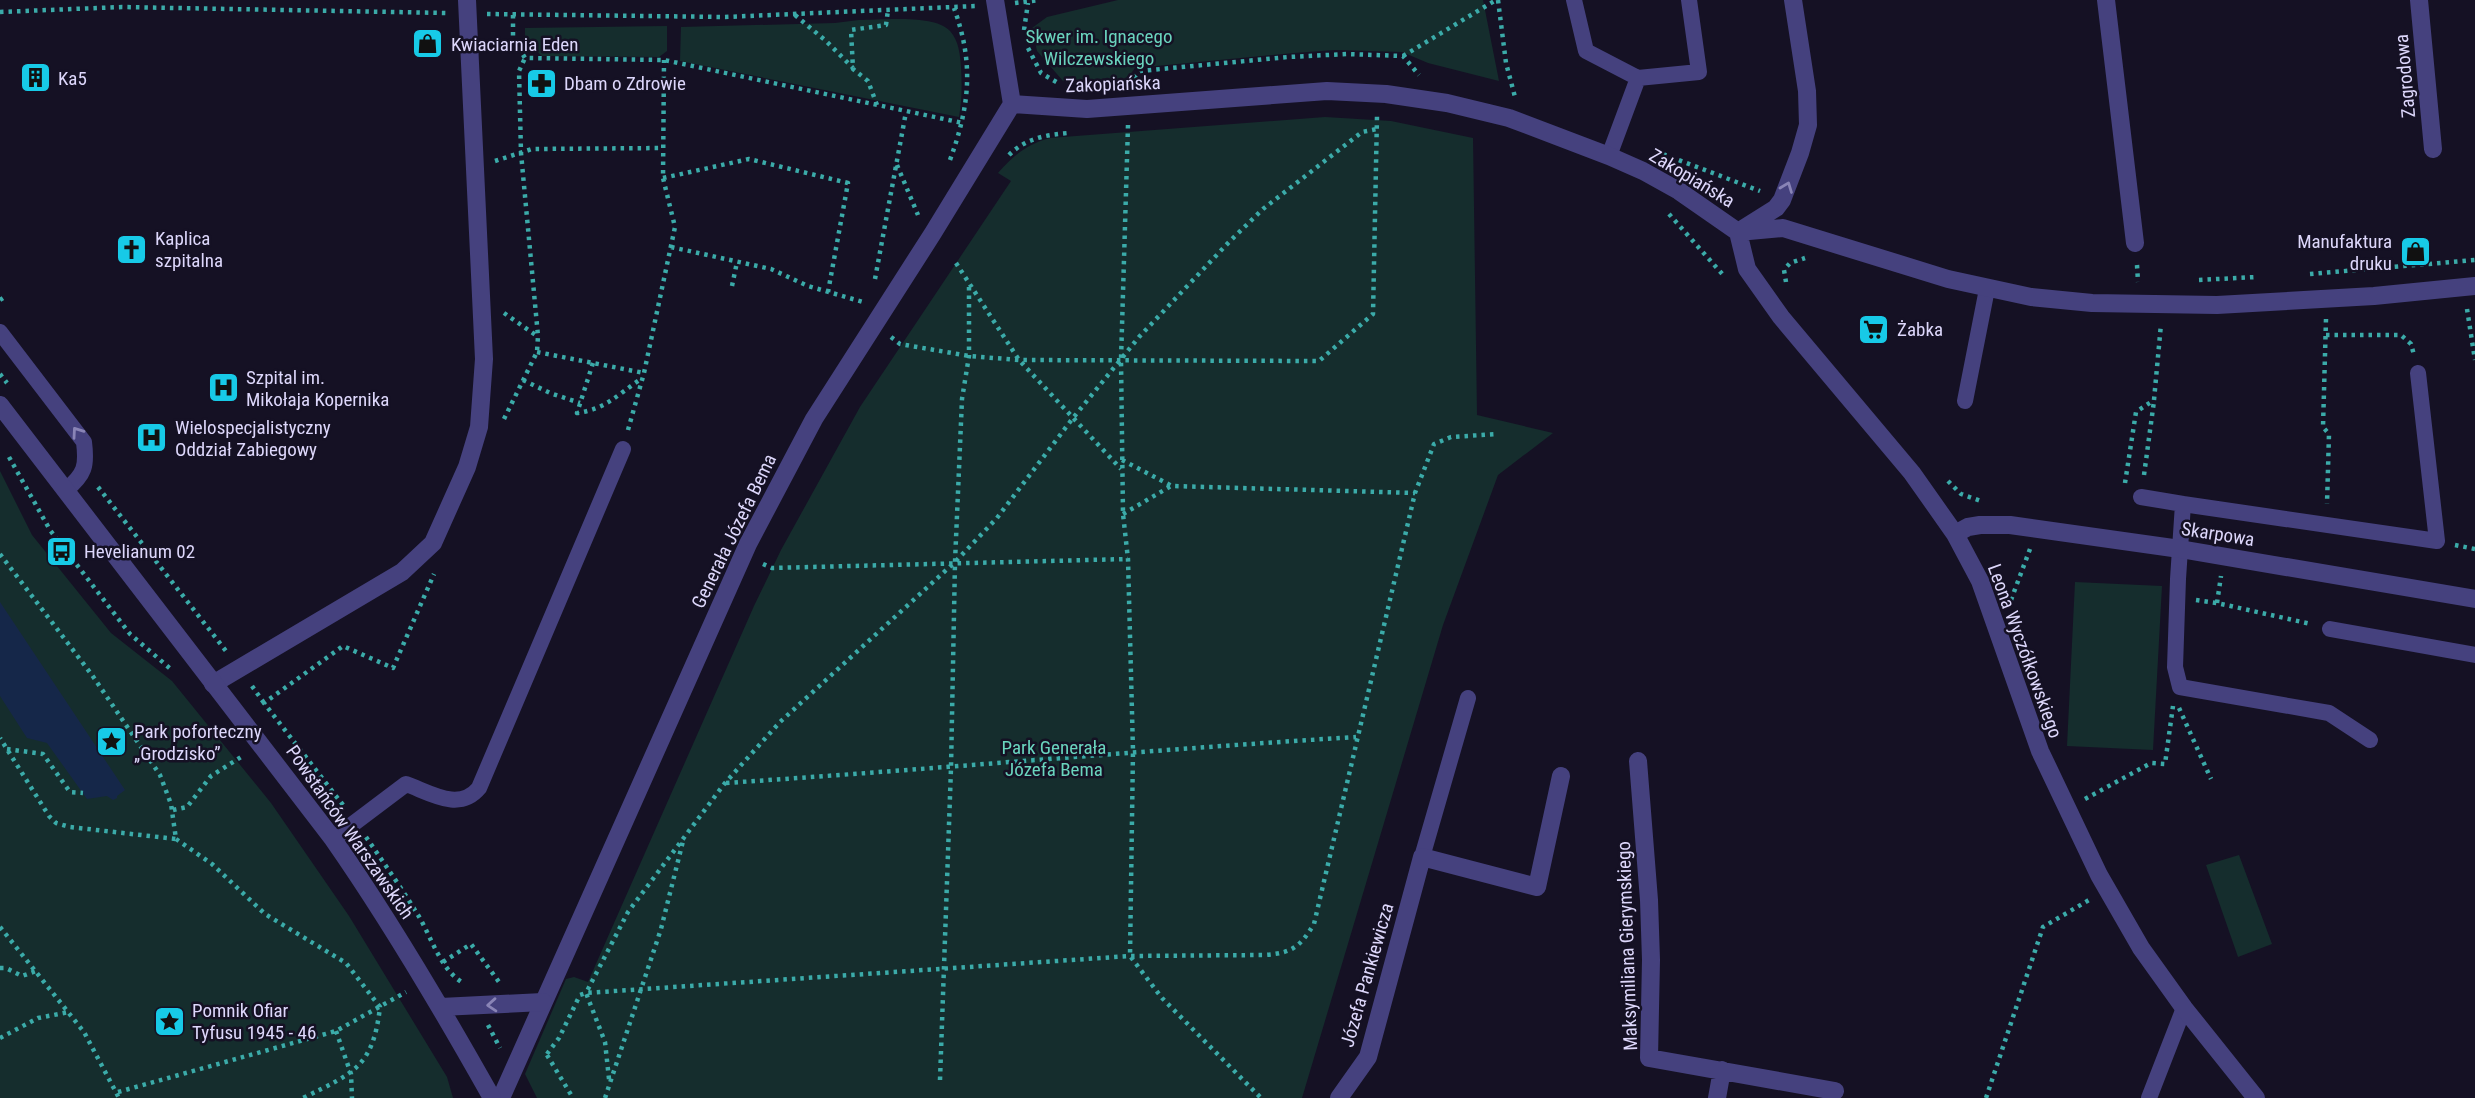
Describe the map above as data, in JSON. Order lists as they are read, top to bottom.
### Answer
{
  "streets": {
    "street": [
      "Zagrodowa",
      "Zakopiańska",
      "Generała Józefa Bema",
      "Skarpowa",
      "Leona Wyczółkowskiego",
      "Powstańców Warszawskich",
      "Maksymiliana Gierymskiego",
      "Józefa Pankiewicza"
    ]
  },
  "crossings": [
    ["Zakopiańska", "Generała Józefa Bema"],
    ["Zakopiańska", "Leona Wyczółkowskiego"],
    ["Skarpowa", "Leona Wyczółkowskiego"]
  ],
  "parks": ["Skwer im. Ignacego Wilczewskiego", "Park Generała Józefa Bema"],
  "places": {
    "shop": ["Kwiaciarnia Eden", "Manufaktura druku"],
    "building": ["Ka5"],
    "pharmacy": ["Dbam o Zdrowie"],
    "church": ["Kaplica szpitalna"],
    "supermarket": ["Żabka"],
    "hospital": ["Szpital im. Mikołaja Kopernika", "Wielospecjalistyczny Oddział Zabiegowy"],
    "bus stop": ["Hevelianum 02"],
    "place": ["Park poforteczny „Grodzisko”", "Pomnik Ofiar Tyfusu 1945 - 46"]
  }
}
